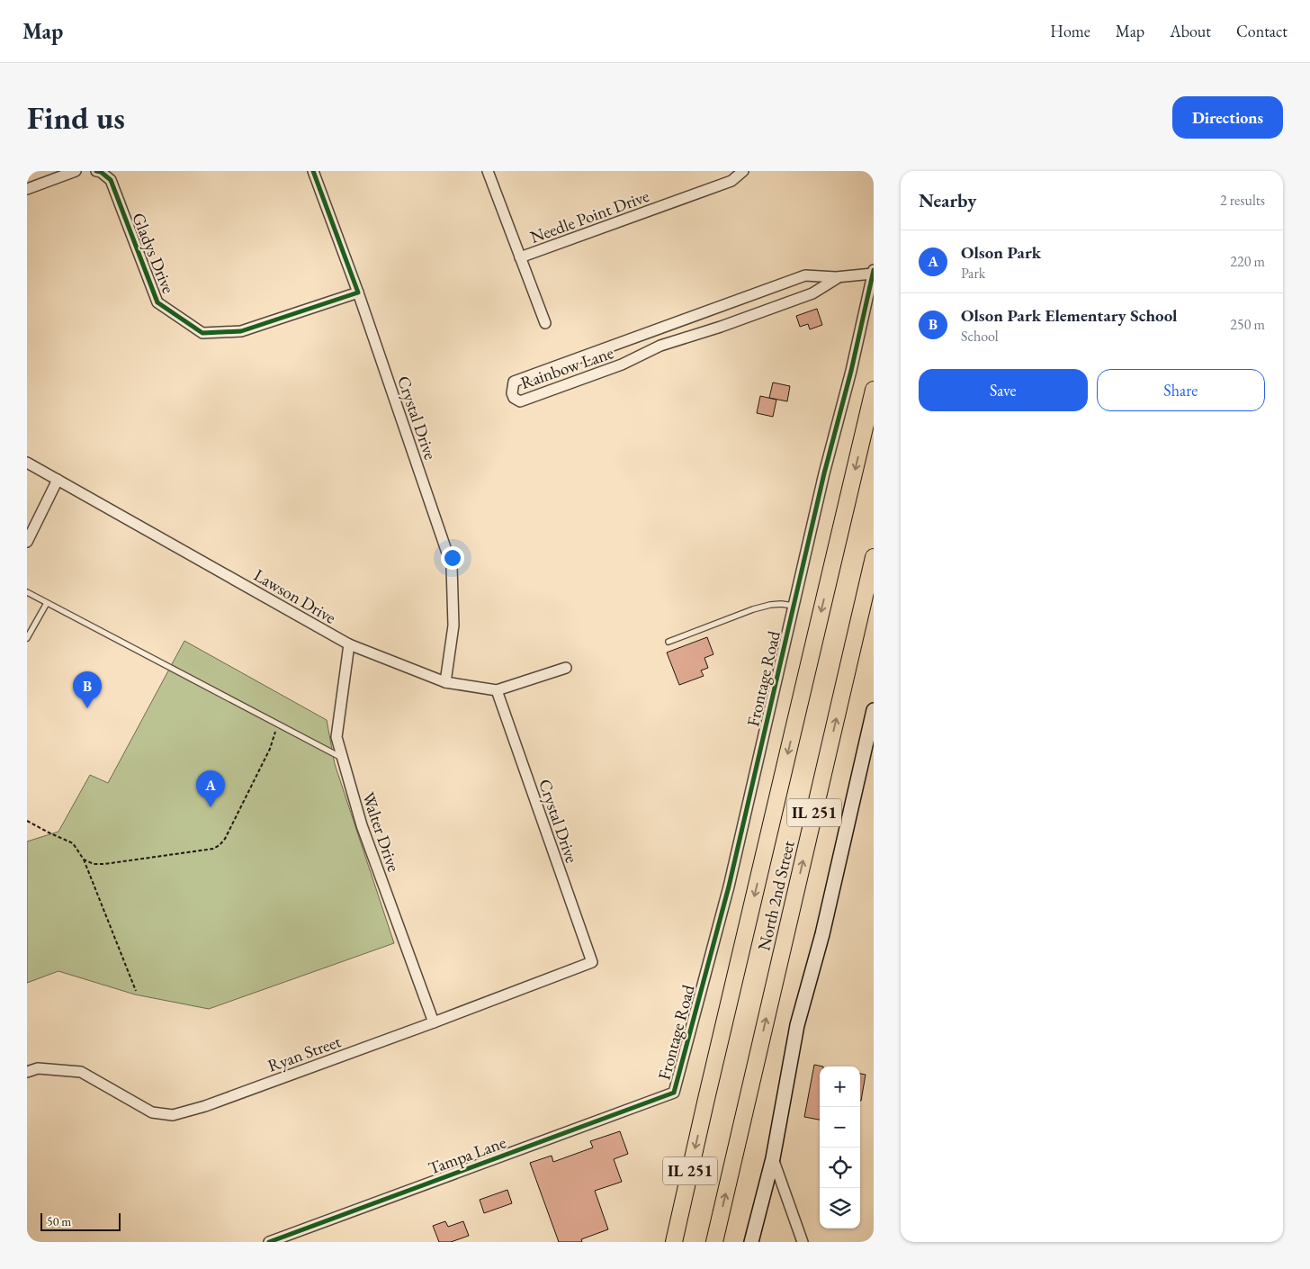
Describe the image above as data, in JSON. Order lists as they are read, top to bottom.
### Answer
{
  "streets": {
    "main road": ["IL 251", "North 2nd Street"],
    "street": [
      "Needle Point Drive",
      "Gladys Drive",
      "Rainbow Lane",
      "Crystal Drive",
      "Lawson Drive",
      "Frontage Road",
      "Walter Drive",
      "Ryan Street",
      "Tampa Lane"
    ]
  },
  "crossings": [
    ["Gladys Drive", "Crystal Drive"],
    ["Rainbow Lane", "Frontage Road"],
    ["Crystal Drive", "Lawson Drive"],
    ["Crystal Drive", "Ryan Street"],
    ["Lawson Drive", "Walter Drive"],
    ["Frontage Road", "Tampa Lane"],
    ["Walter Drive", "Ryan Street"]
  ],
  "scale_bar": "50 m",
  "page": {
    "header": "Map",
    "nav": [
      "Home",
      "Map",
      "About",
      "Contact"
    ],
    "buttons": [
      "Directions",
      ["Save", "Share"]
    ],
    "title": "Find us",
    "heading": ["Nearby", "2 results"],
    "list": [
      {
        "mark": "A",
        "name": "Olson Park",
        "note": "Park",
        "value": "220 m"
      },
      {
        "mark": "B",
        "name": "Olson Park Elementary School",
        "note": "School",
        "value": "250 m"
      }
    ],
    "pins": ["B", "A"],
    "map_buttons": ["+", "−"],
    "scale": "50 m"
  }
}
